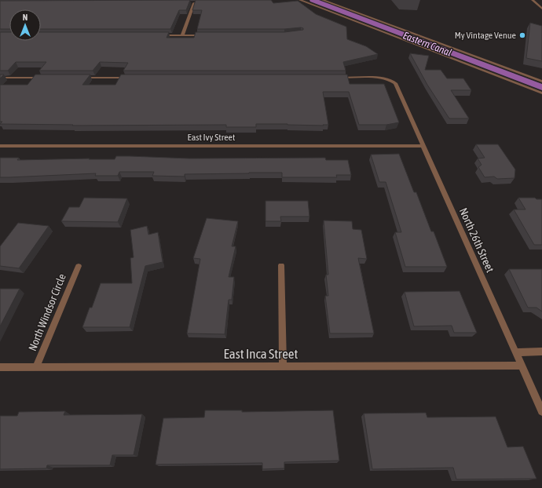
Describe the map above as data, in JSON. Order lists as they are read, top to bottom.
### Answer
{
  "streets": {
    "street": [
      "East Ivy Street",
      "North 26th Street",
      "North Windsor Circle",
      "East Inca Street"
    ]
  },
  "crossings": [
    ["East Ivy Street", "North 26th Street"],
    ["North 26th Street", "East Inca Street"],
    ["North Windsor Circle", "East Inca Street"]
  ],
  "water": ["Eastern Canal"],
  "places": ["My Vintage Venue"],
  "north": "top"
}
